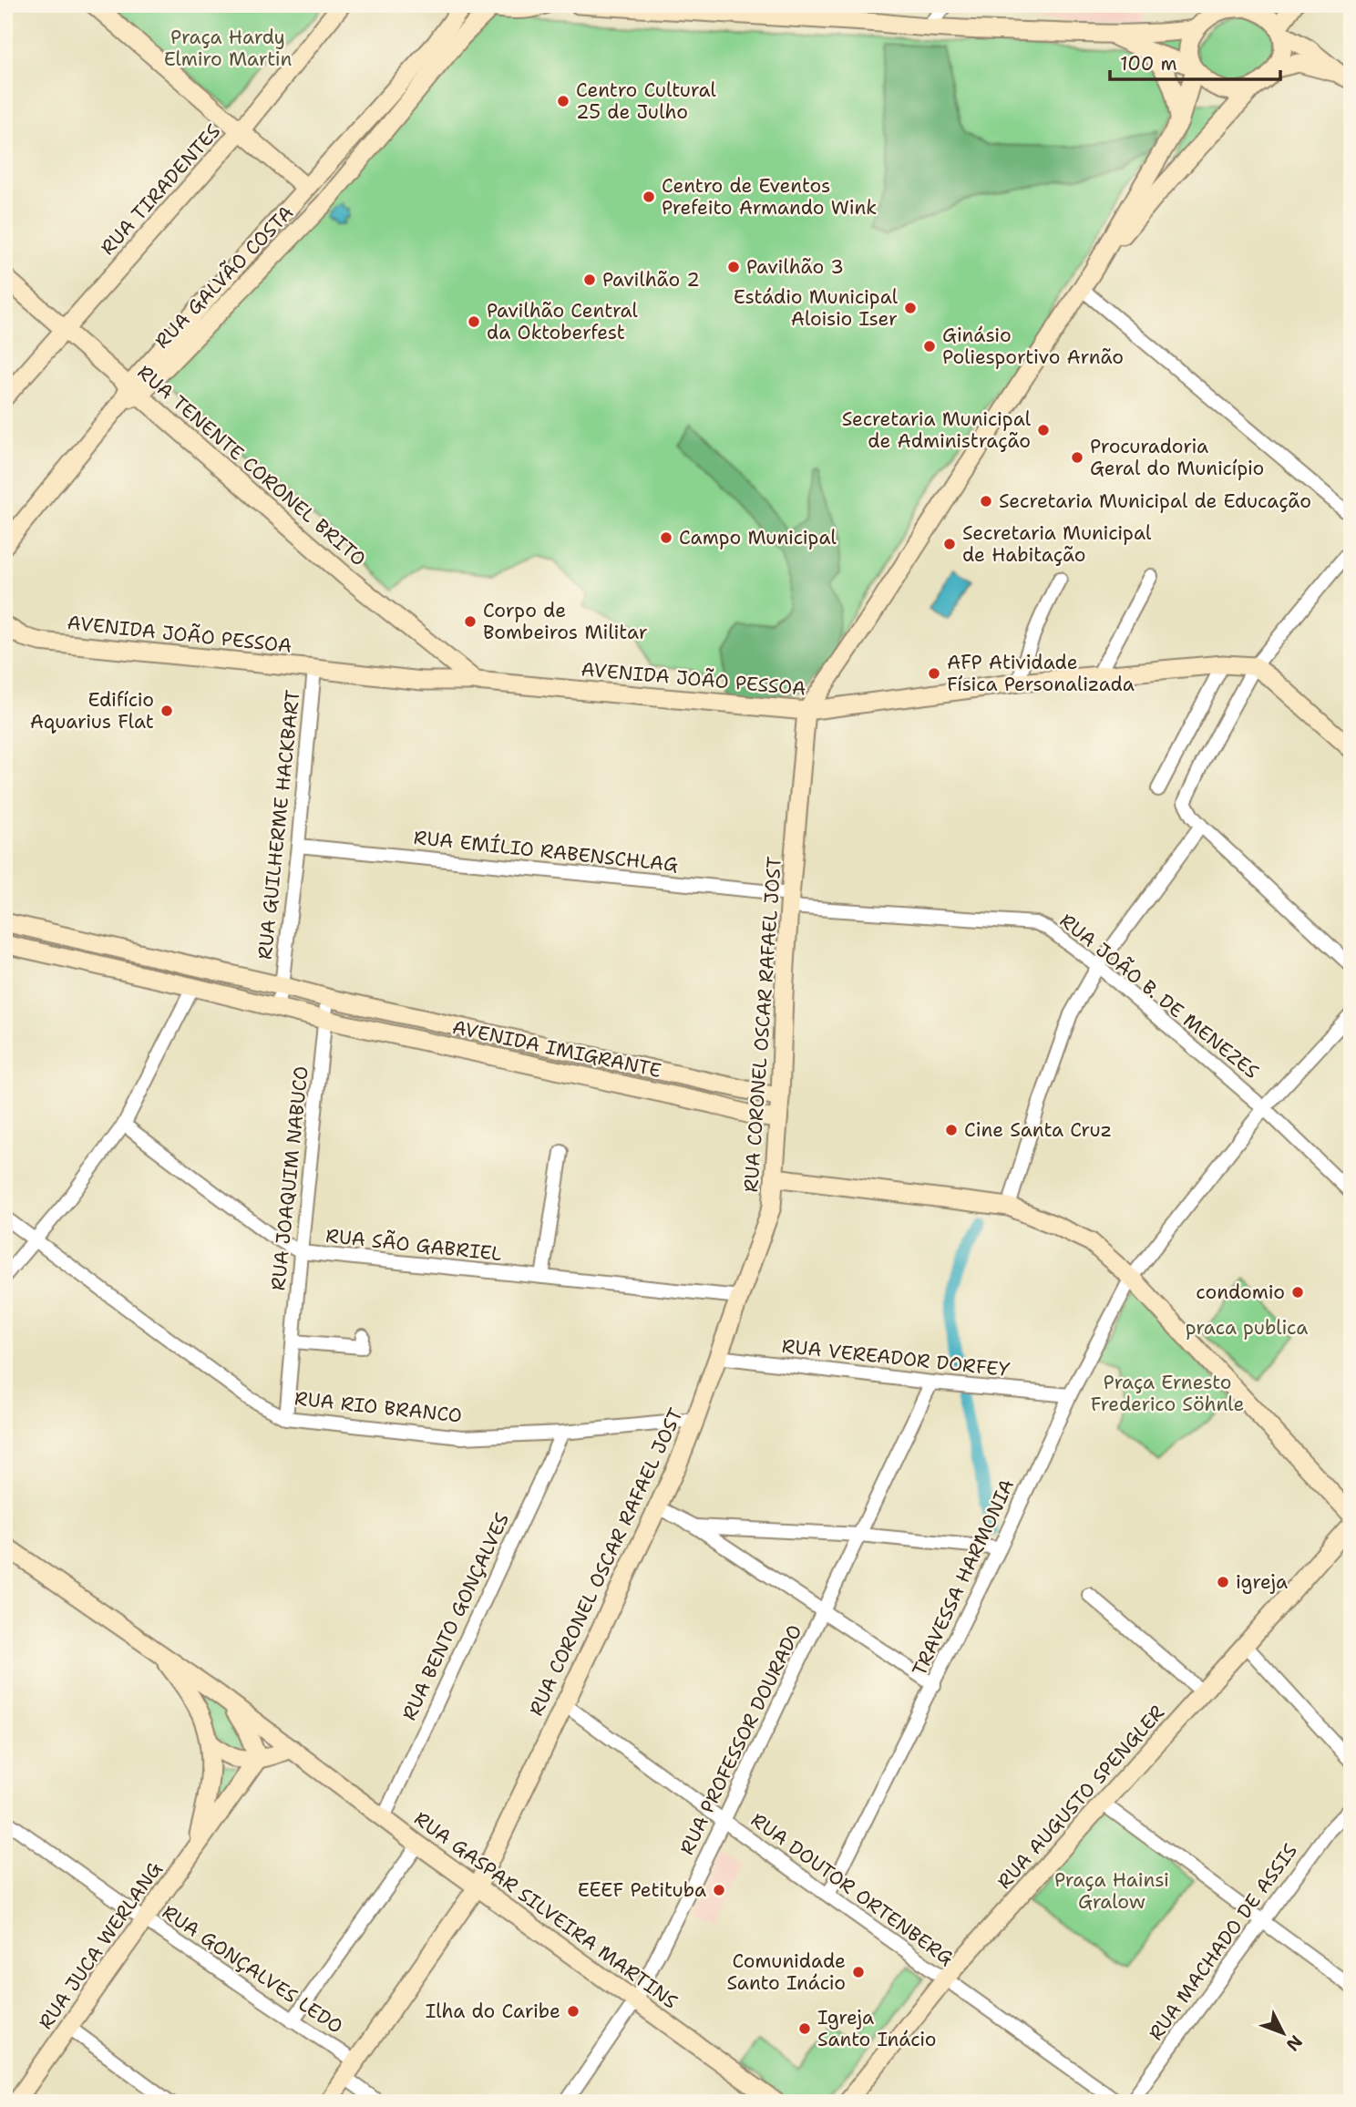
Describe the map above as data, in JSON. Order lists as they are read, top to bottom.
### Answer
{
  "streets": {
    "street": [
      "RUA TIRADENTES",
      "RUA GALVÃO COSTA",
      "RUA TENENTE CORONEL BRITO",
      "AVENIDA JOÃO PESSOA",
      "RUA GUILHERME HACKBART",
      "RUA EMÍLIO RABENSCHLAG",
      "RUA JOÃO B. DE MENEZES",
      "RUA CORONEL OSCAR RAFAEL JOST",
      "AVENIDA IMIGRANTE",
      "RUA JOAQUIM NABUCO",
      "RUA SÃO GABRIEL",
      "RUA VEREADOR DORFEY",
      "RUA RIO BRANCO",
      "TRAVESSA HARMONIA",
      "RUA BENTO GONÇALVES",
      "RUA PROFESSOR DOURADO",
      "RUA AUGUSTO SPENGLER",
      "RUA DOUTOR ORTENBERG",
      "RUA GASPAR SILVEIRA MARTINS",
      "RUA MACHADO DE ASSIS",
      "RUA JUCA WERLANG",
      "RUA GONÇALVES LEDO"
    ]
  },
  "crossings": [
    ["RUA TIRADENTES", "RUA TENENTE CORONEL BRITO"],
    ["RUA GALVÃO COSTA", "RUA TENENTE CORONEL BRITO"],
    ["RUA TENENTE CORONEL BRITO", "AVENIDA JOÃO PESSOA"],
    ["AVENIDA JOÃO PESSOA", "RUA GUILHERME HACKBART"],
    ["AVENIDA JOÃO PESSOA", "RUA CORONEL OSCAR RAFAEL JOST"],
    ["RUA GUILHERME HACKBART", "RUA EMÍLIO RABENSCHLAG"],
    ["RUA GUILHERME HACKBART", "AVENIDA IMIGRANTE"],
    ["RUA EMÍLIO RABENSCHLAG", "RUA JOÃO B. DE MENEZES"],
    ["RUA EMÍLIO RABENSCHLAG", "RUA CORONEL OSCAR RAFAEL JOST"],
    ["RUA JOÃO B. DE MENEZES", "RUA CORONEL OSCAR RAFAEL JOST"],
    ["RUA JOÃO B. DE MENEZES", "TRAVESSA HARMONIA"],
    ["RUA CORONEL OSCAR RAFAEL JOST", "AVENIDA IMIGRANTE"],
    ["RUA CORONEL OSCAR RAFAEL JOST", "RUA SÃO GABRIEL"],
    ["RUA CORONEL OSCAR RAFAEL JOST", "RUA VEREADOR DORFEY"],
    ["RUA CORONEL OSCAR RAFAEL JOST", "RUA RIO BRANCO"],
    ["RUA CORONEL OSCAR RAFAEL JOST", "RUA DOUTOR ORTENBERG"],
    ["RUA CORONEL OSCAR RAFAEL JOST", "RUA GASPAR SILVEIRA MARTINS"],
    ["RUA CORONEL OSCAR RAFAEL JOST", "RUA GONÇALVES LEDO"],
    ["AVENIDA IMIGRANTE", "RUA JOAQUIM NABUCO"],
    ["RUA JOAQUIM NABUCO", "RUA SÃO GABRIEL"],
    ["RUA JOAQUIM NABUCO", "RUA RIO BRANCO"],
    ["RUA VEREADOR DORFEY", "TRAVESSA HARMONIA"],
    ["RUA VEREADOR DORFEY", "RUA PROFESSOR DOURADO"],
    ["RUA RIO BRANCO", "RUA BENTO GONÇALVES"],
    ["TRAVESSA HARMONIA", "RUA DOUTOR ORTENBERG"],
    ["RUA BENTO GONÇALVES", "RUA GASPAR SILVEIRA MARTINS"],
    ["RUA PROFESSOR DOURADO", "RUA DOUTOR ORTENBERG"],
    ["RUA PROFESSOR DOURADO", "RUA GASPAR SILVEIRA MARTINS"],
    ["RUA AUGUSTO SPENGLER", "RUA DOUTOR ORTENBERG"],
    ["RUA GASPAR SILVEIRA MARTINS", "RUA JUCA WERLANG"],
    ["RUA JUCA WERLANG", "RUA GONÇALVES LEDO"]
  ],
  "parks": [
    "Praça Hardy Elmiro Martin",
    "praca publica",
    "Praça Ernesto Frederico Söhnle",
    "Praça Hainsi Gralow"
  ],
  "places": [
    "Centro Cultural 25 de Julho",
    "Centro de Eventos Prefeito Armando Wink",
    "Pavilhão 3",
    "Pavilhão 2",
    "Estádio Municipal Aloisio Iser",
    "Pavilhão Central da Oktoberfest",
    "Ginásio Poliesportivo Arnão",
    "Secretaria Municipal de Administração",
    "Procuradoria Geral do Município",
    "Secretaria Municipal de Educação",
    "Campo Municipal",
    "Secretaria Municipal de Habitação",
    "Corpo de Bombeiros Militar",
    "AFP Atividade Física Personalizada",
    "Edifício Aquarius Flat",
    "Cine Santa Cruz",
    "condomio",
    "igreja",
    "EEEF Petituba",
    "Comunidade Santo Inácio",
    "Ilha do Caribe",
    "Igreja Santo Inácio"
  ],
  "scale_bar": "100 m",
  "north": "bottom right"
}
